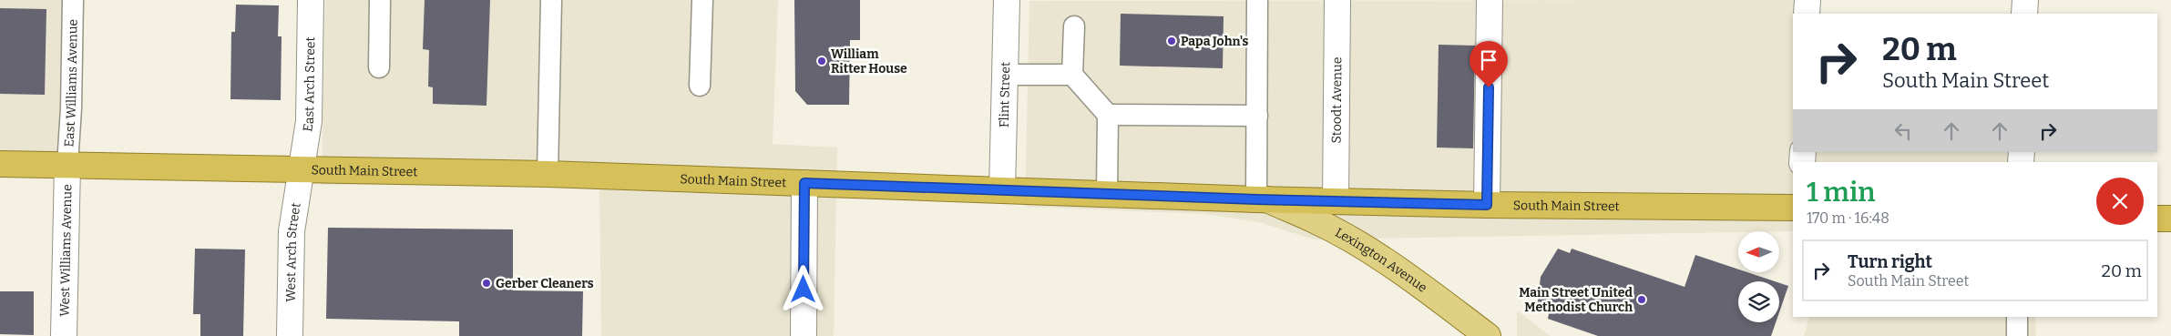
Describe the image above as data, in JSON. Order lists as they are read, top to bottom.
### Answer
{
  "streets": {
    "highway": ["South Main Street"],
    "main road": ["Lexington Avenue"],
    "street": [
      "East Arch Street",
      "Flint Street",
      "Stoodt Avenue",
      "West Williams Avenue",
      "West Arch Street"
    ],
    "lane": ["East Williams Avenue"]
  },
  "crossings": [
    ["East Williams Avenue", "South Main Street"],
    ["East Williams Avenue", "West Williams Avenue"],
    ["East Arch Street", "South Main Street"],
    ["East Arch Street", "West Arch Street"],
    ["Flint Street", "South Main Street"],
    ["Stoodt Avenue", "South Main Street"],
    ["South Main Street", "West Williams Avenue"],
    ["South Main Street", "West Arch Street"],
    ["South Main Street", "Lexington Avenue"]
  ],
  "places": [
    "Papa John's",
    "William Ritter House",
    "Gerber Cleaners",
    "Main Street United Methodist Church"
  ],
  "north": "left",
  "page": {
    "turn": ["20 m", "South Main Street"],
    "heading": ["1 min", "170 m · 16:48"],
    "list": [
      {
        "name": "Turn right",
        "note": "South Main Street",
        "value": "20 m"
      }
    ]
  }
}
